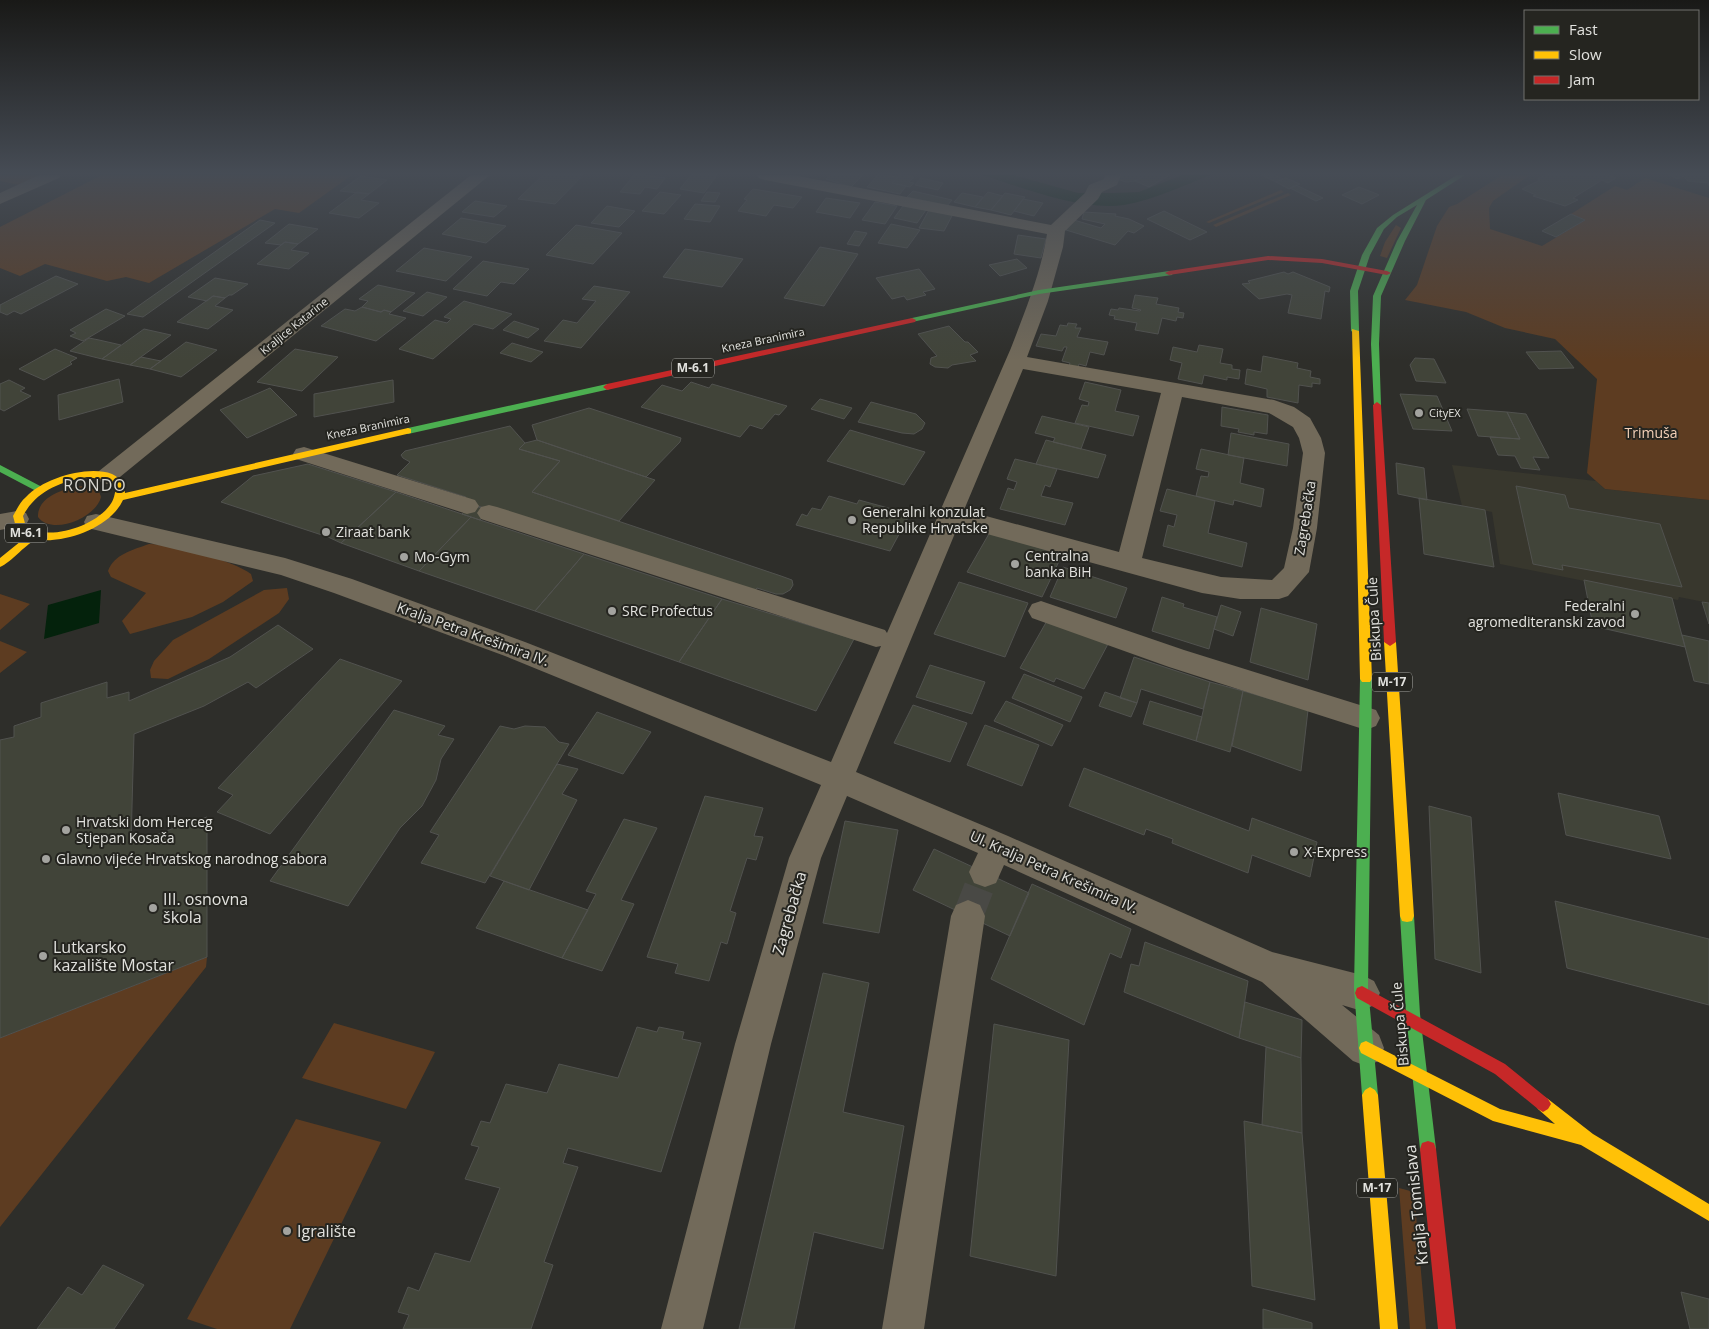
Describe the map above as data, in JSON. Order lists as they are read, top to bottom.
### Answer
{
  "streets": {
    "main road": [
      "Kneza Branimira",
      "M-6.1",
      "Biskupa Čule",
      "M-17",
      "Ul. Kralja Petra Krešimira IV.",
      "Kralja Tomislava"
    ],
    "street": ["Kraljice Katarine", "Zagrebačka", "Kralja Petra Krešimira IV."]
  },
  "crossings": [
    ["Kraljice Katarine", "M-6.1"],
    ["Kneza Branimira", "M-6.1"],
    ["Kneza Branimira", "Zagrebačka"],
    ["Kneza Branimira", "Biskupa Čule"],
    ["M-6.1", "Kralja Petra Krešimira IV."],
    ["Zagrebačka", "Kralja Petra Krešimira IV."],
    ["Zagrebačka", "Ul. Kralja Petra Krešimira IV."],
    ["Biskupa Čule", "M-17"],
    ["Biskupa Čule", "Ul. Kralja Petra Krešimira IV."],
    ["Biskupa Čule", "Kralja Tomislava"],
    ["Kralja Petra Krešimira IV.", "Ul. Kralja Petra Krešimira IV."],
    ["M-17", "Ul. Kralja Petra Krešimira IV."],
    ["Ul. Kralja Petra Krešimira IV.", "Kralja Tomislava"]
  ],
  "districts": ["RONDO"],
  "parks": ["Trimuša"],
  "places": [
    "CityEX",
    "Generalni konzulat Republike Hrvatske",
    "Ziraat bank",
    "Mo-Gym",
    "Centralna banka BiH",
    "SRC Profectus",
    "Federalni agromediteranski zavod",
    "Hrvatski dom Herceg Stjepan Kosača",
    "X-Express",
    "Glavno vijeće Hrvatskog narodnog sabora",
    "III. osnovna škola",
    "Lutkarsko kazalište Mostar",
    "Igralište"
  ],
  "legend": ["Fast", "Slow", "Jam"]
}
